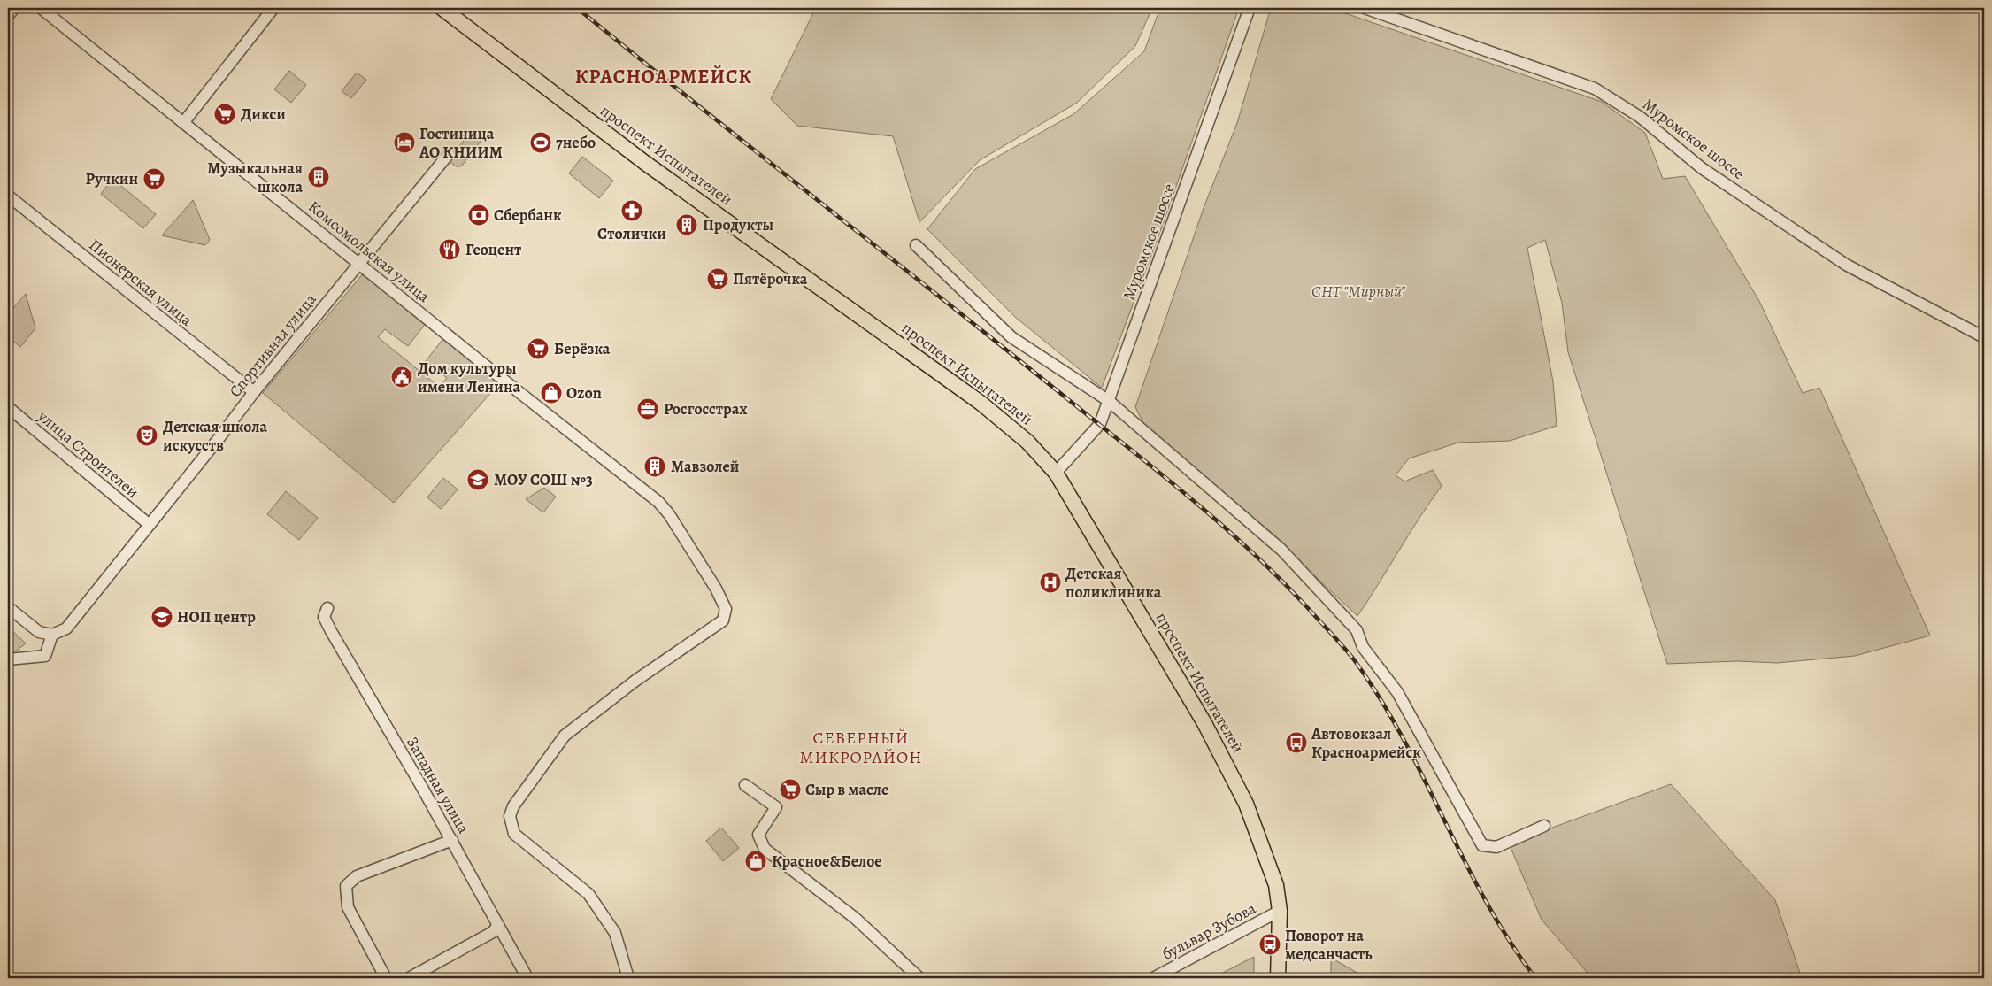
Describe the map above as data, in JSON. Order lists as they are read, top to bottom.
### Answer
{
  "streets": {
    "main road": ["проспект Испытателей"],
    "street": [
      "Муромское шоссе",
      "Комсомольская улица",
      "Пионерская улица",
      "Спортивная улица",
      "улица Строителей",
      "Западная улица",
      "бульвар Зубова"
    ]
  },
  "crossings": [
    ["Муромское шоссе", "проспект Испытателей"],
    ["проспект Испытателей", "бульвар Зубова"],
    ["Комсомольская улица", "Спортивная улица"],
    ["Пионерская улица", "Спортивная улица"],
    ["Спортивная улица", "улица Строителей"]
  ],
  "districts": ["КРАСНОАРМЕЙСК", "СЕВЕРНЫЙ МИКРОРАЙОН"],
  "parks": ["СНТ \"Мирный\""],
  "places": {
    "supermarket": [
      "Дикси",
      "Ручкин",
      "Пятёрочка",
      "Берёзка",
      "Сыр в масле"
    ],
    "hotel": ["Гостиница АО КНИИМ"],
    "sports": ["7небо"],
    "building": ["Музыкальная школа", "Продукты", "Мавзолей"],
    "pharmacy": ["Столички"],
    "bank": ["Сбербанк"],
    "restaurant": ["Геоцент"],
    "public building": ["Дом культуры имени Ленина"],
    "shop": ["Ozon", "Красное&Белое"],
    "office": ["Росгосстрах"],
    "theatre": ["Детская школа искусств"],
    "school or university": ["МОУ СОШ №3", "НОП центр"],
    "hospital": ["Детская поликлиника"],
    "bus stop": ["Автовокзал Красноармейск", "Поворот на медсанчасть"]
  }
}
